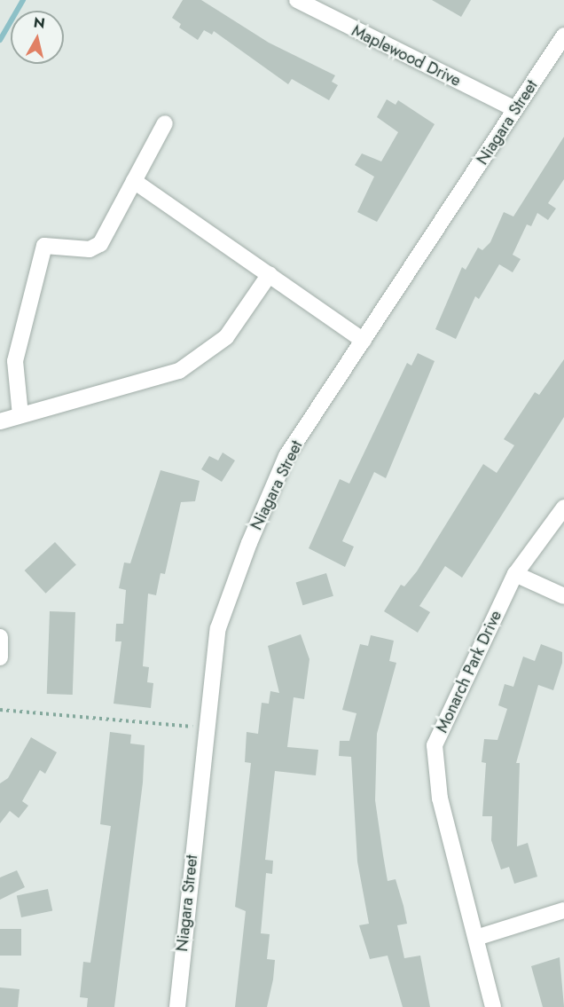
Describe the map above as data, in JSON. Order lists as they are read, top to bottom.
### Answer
{
  "streets": {
    "street": ["Maplewood Drive", "Niagara Street", "Monarch Park Drive"]
  },
  "crossings": [
    ["Maplewood Drive", "Niagara Street"]
  ],
  "north": "top"
}
